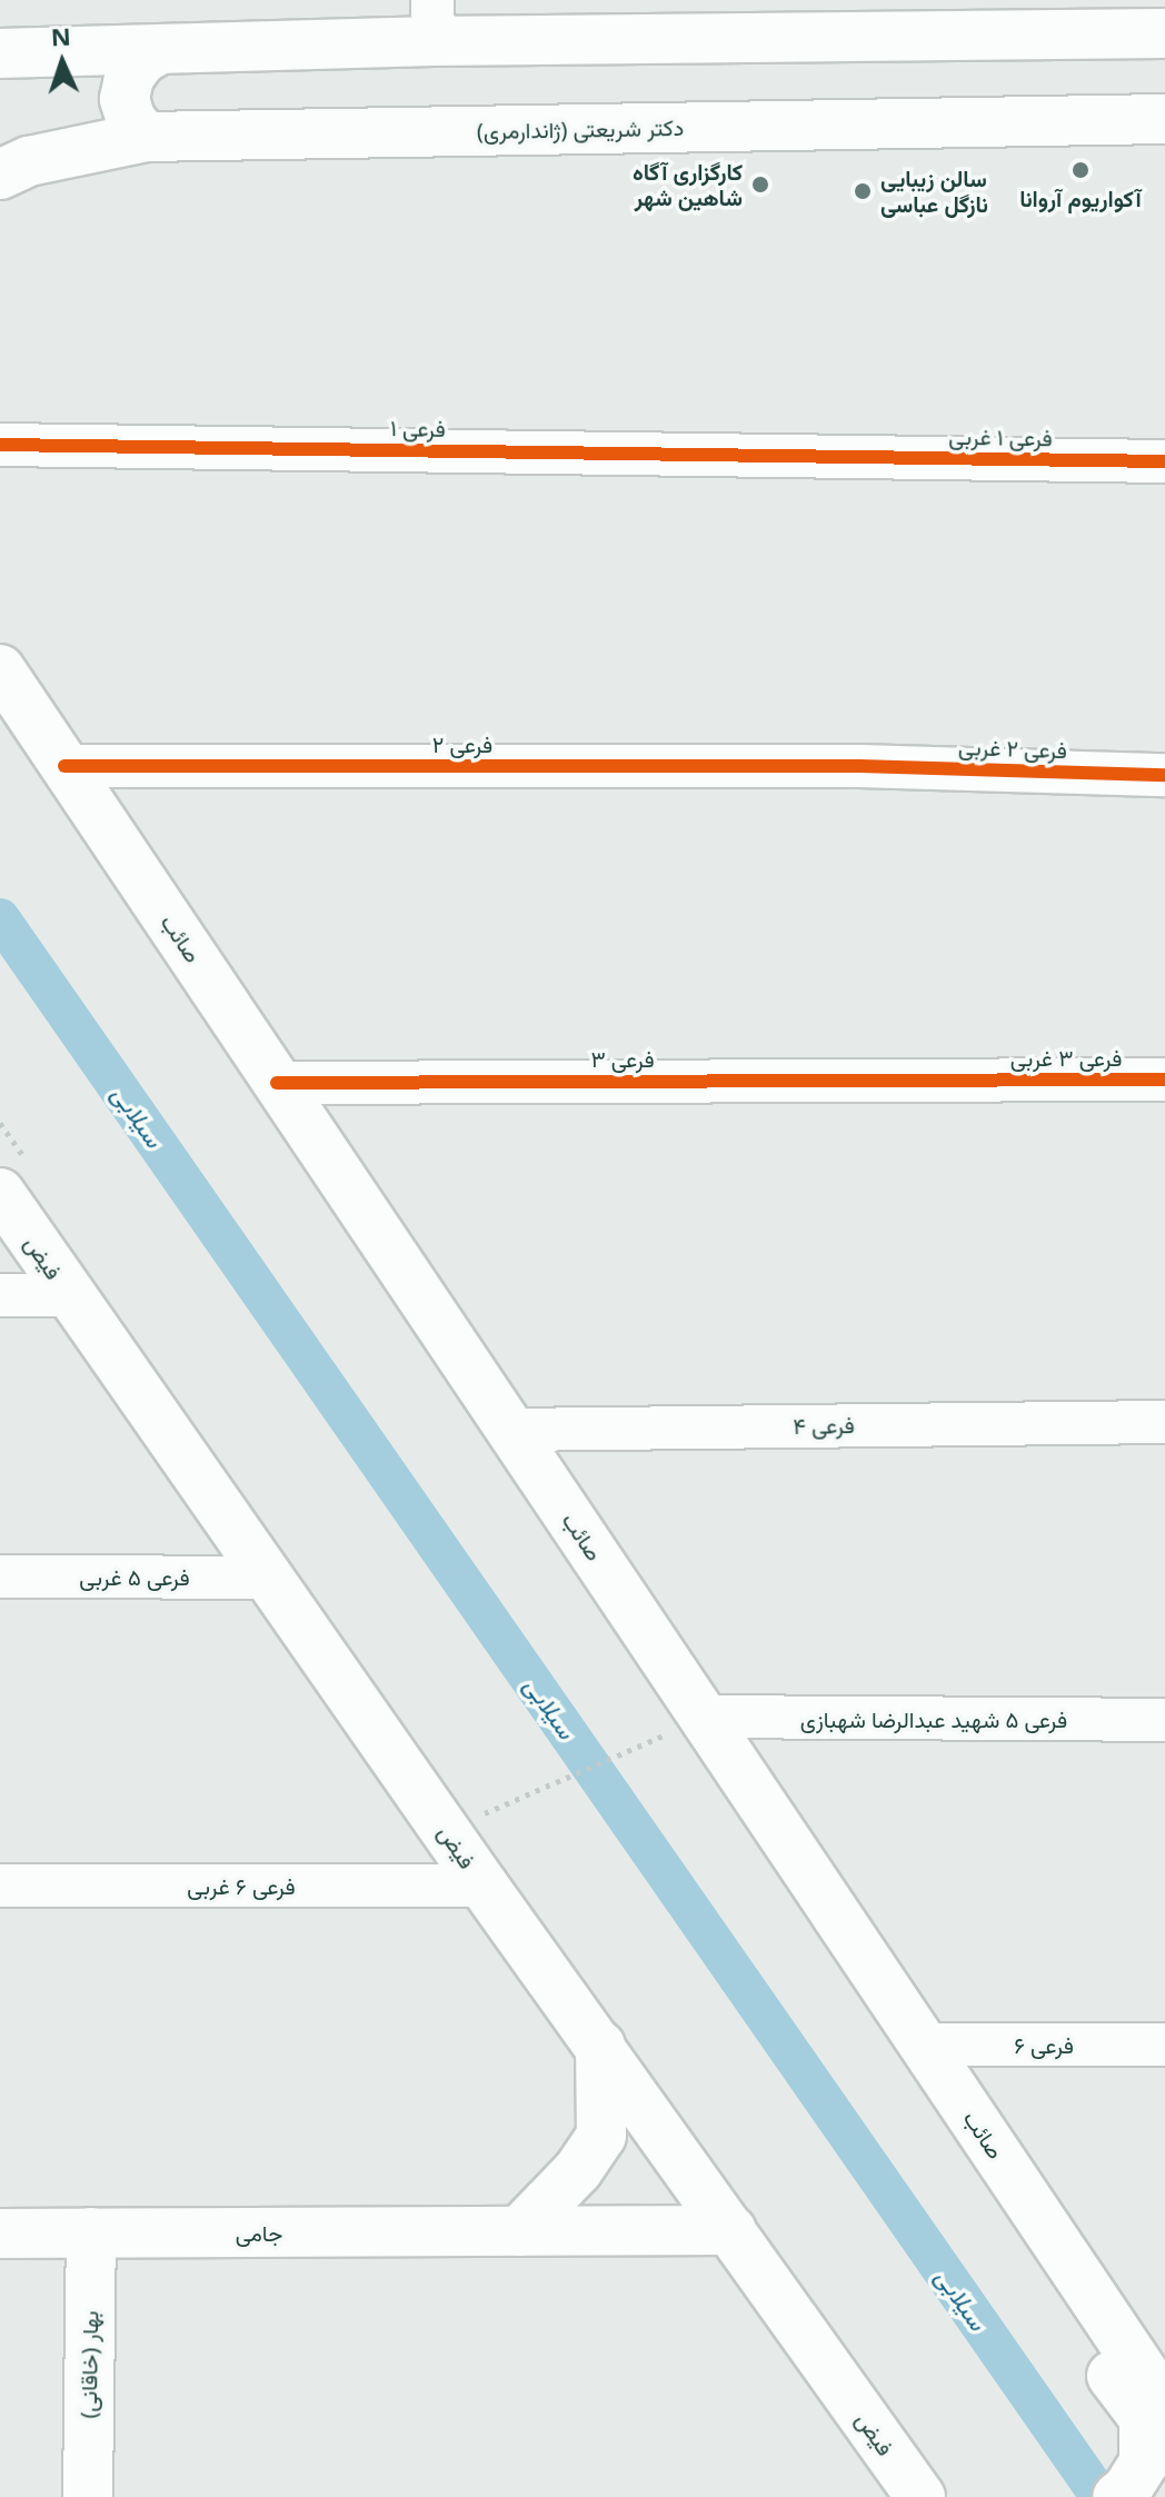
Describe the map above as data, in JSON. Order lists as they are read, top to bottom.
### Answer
{
  "streets": {
    "main road": [
      "دکتر شریعتی (ژاندارمری)",
      "صائب",
      "فیض",
      "جامی",
      "بهار (خاقانی)"
    ],
    "street": [
      "فرعی ۱",
      "فرعی ۱ غربی",
      "فرعی ۲",
      "فرعی ۲ غربی",
      "فرعی ۳ غربی",
      "فرعی ۳",
      "فرعی ۴",
      "فرعی ۵ غربی",
      "فرعی ۵ شهید عبدالرضا شهبازی",
      "فرعی ۶ غربی",
      "فرعی ۶"
    ]
  },
  "crossings": [
    ["فرعی ۱", "فرعی ۱ غربی"],
    ["فرعی ۲", "فرعی ۲ غربی"],
    ["فرعی ۲", "صائب"],
    ["صائب", "فرعی ۳"],
    ["صائب", "فرعی ۴"],
    ["صائب", "فرعی ۵ شهید عبدالرضا شهبازی"],
    ["صائب", "فرعی ۶"],
    ["فرعی ۳ غربی", "فرعی ۳"],
    ["فیض", "فرعی ۵ غربی"],
    ["فیض", "فرعی ۶ غربی"],
    ["فیض", "جامی"],
    ["جامی", "بهار (خاقانی)"]
  ],
  "water": ["سیلابی"],
  "places": ["آکواریوم آروانا", "کارگزاری آگاه شاهین شهر", "سالن زیبایی نازگل عباسی"],
  "north": "top"
}
